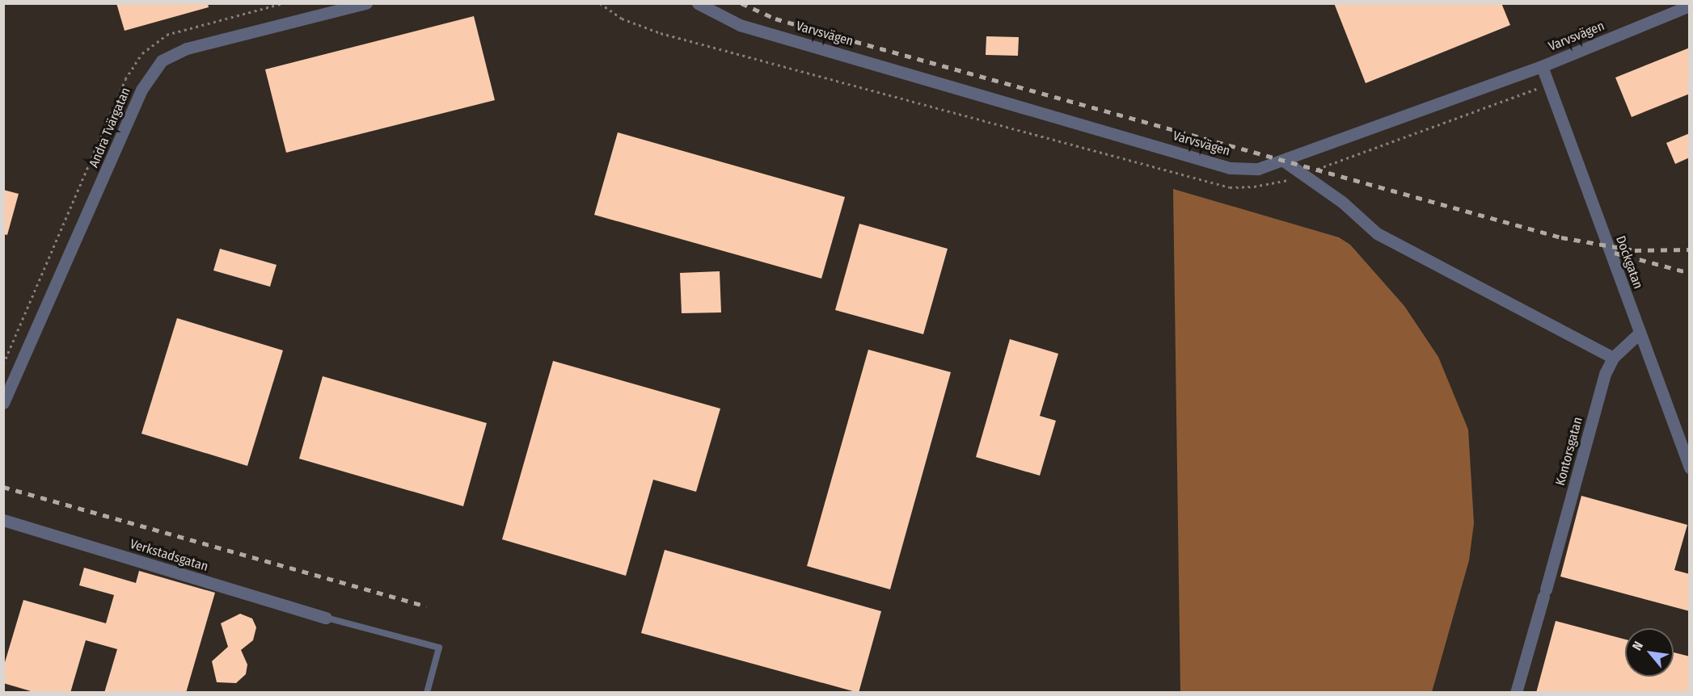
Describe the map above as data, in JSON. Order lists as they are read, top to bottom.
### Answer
{
  "streets": {
    "street": [
      "Varvsvägen",
      "Andra Tvärgatan",
      "Dockgatan",
      "Kontorsgatan",
      "Verkstadsgatan"
    ]
  },
  "crossings": [
    ["Varvsvägen", "Dockgatan"],
    ["Dockgatan", "Kontorsgatan"]
  ],
  "north": "top left"
}
